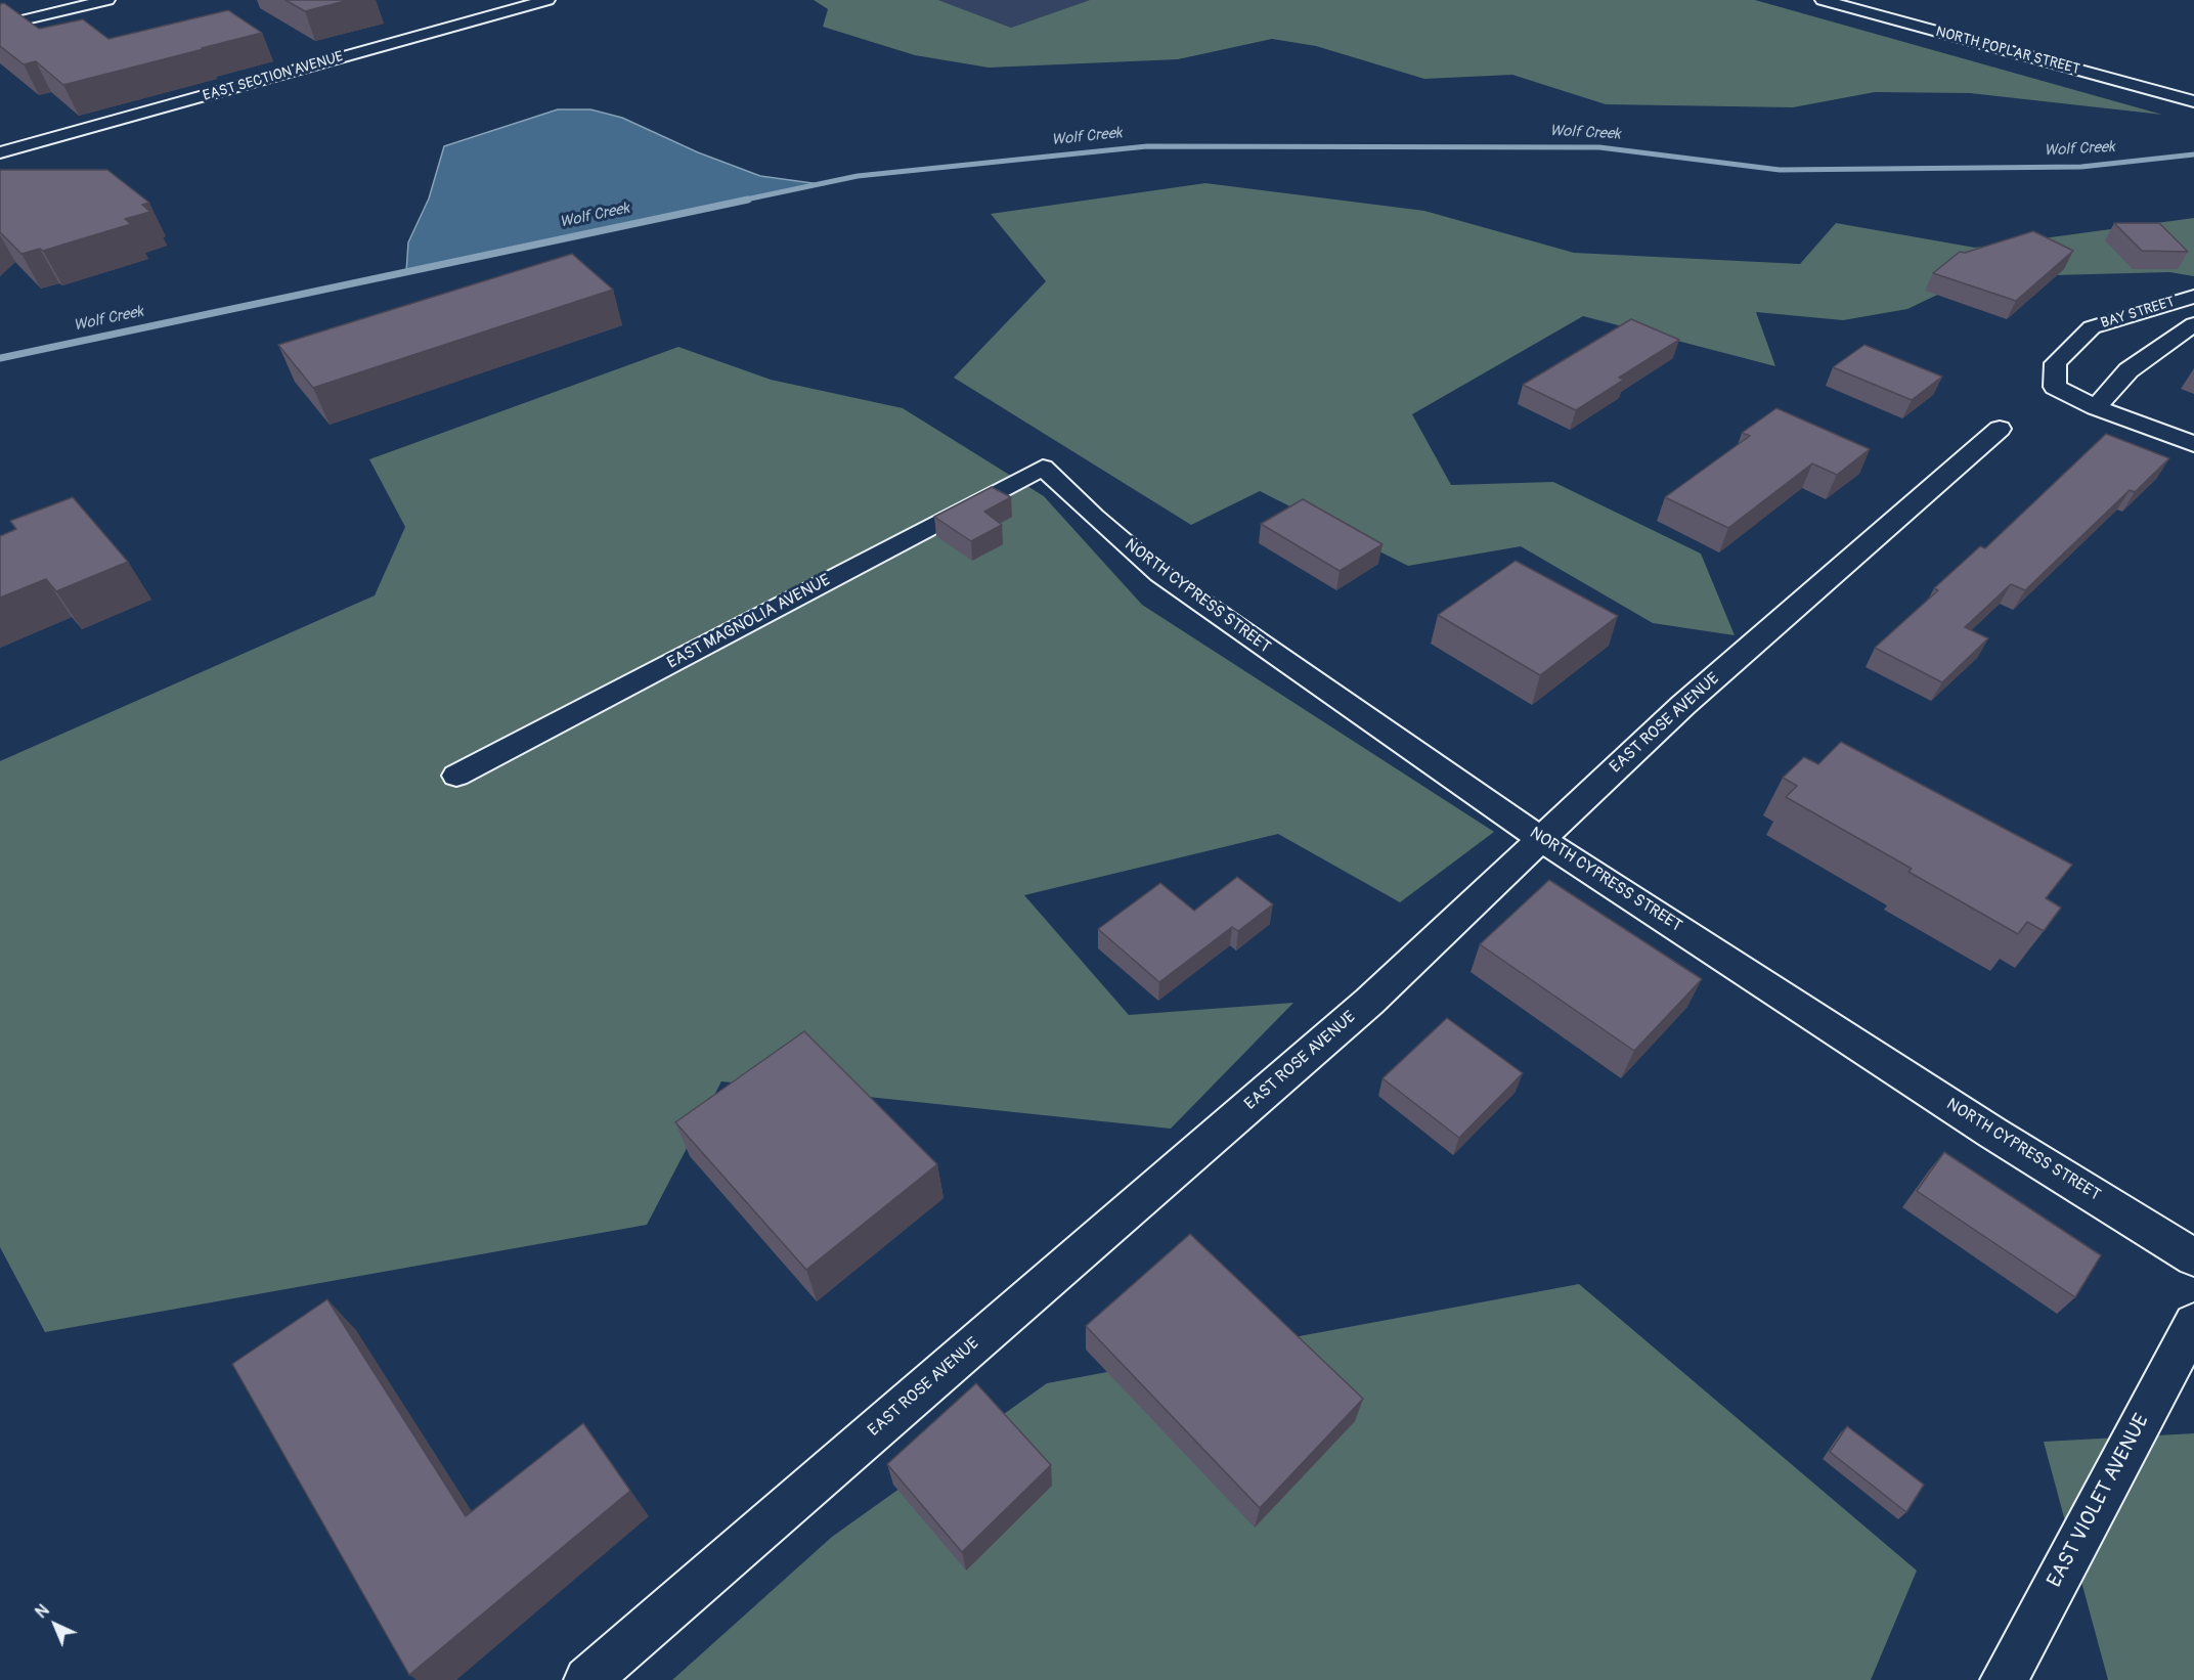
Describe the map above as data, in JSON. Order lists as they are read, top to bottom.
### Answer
{
  "streets": {
    "street": [
      "NORTH POPLAR STREET",
      "EAST SECTION AVENUE",
      "BAY STREET",
      "NORTH CYPRESS STREET",
      "EAST MAGNOLIA AVENUE",
      "EAST ROSE AVENUE",
      "EAST VIOLET AVENUE"
    ]
  },
  "crossings": [
    ["NORTH CYPRESS STREET", "EAST MAGNOLIA AVENUE"],
    ["NORTH CYPRESS STREET", "EAST ROSE AVENUE"]
  ],
  "water": ["Wolf Creek"],
  "north": "top left"
}
